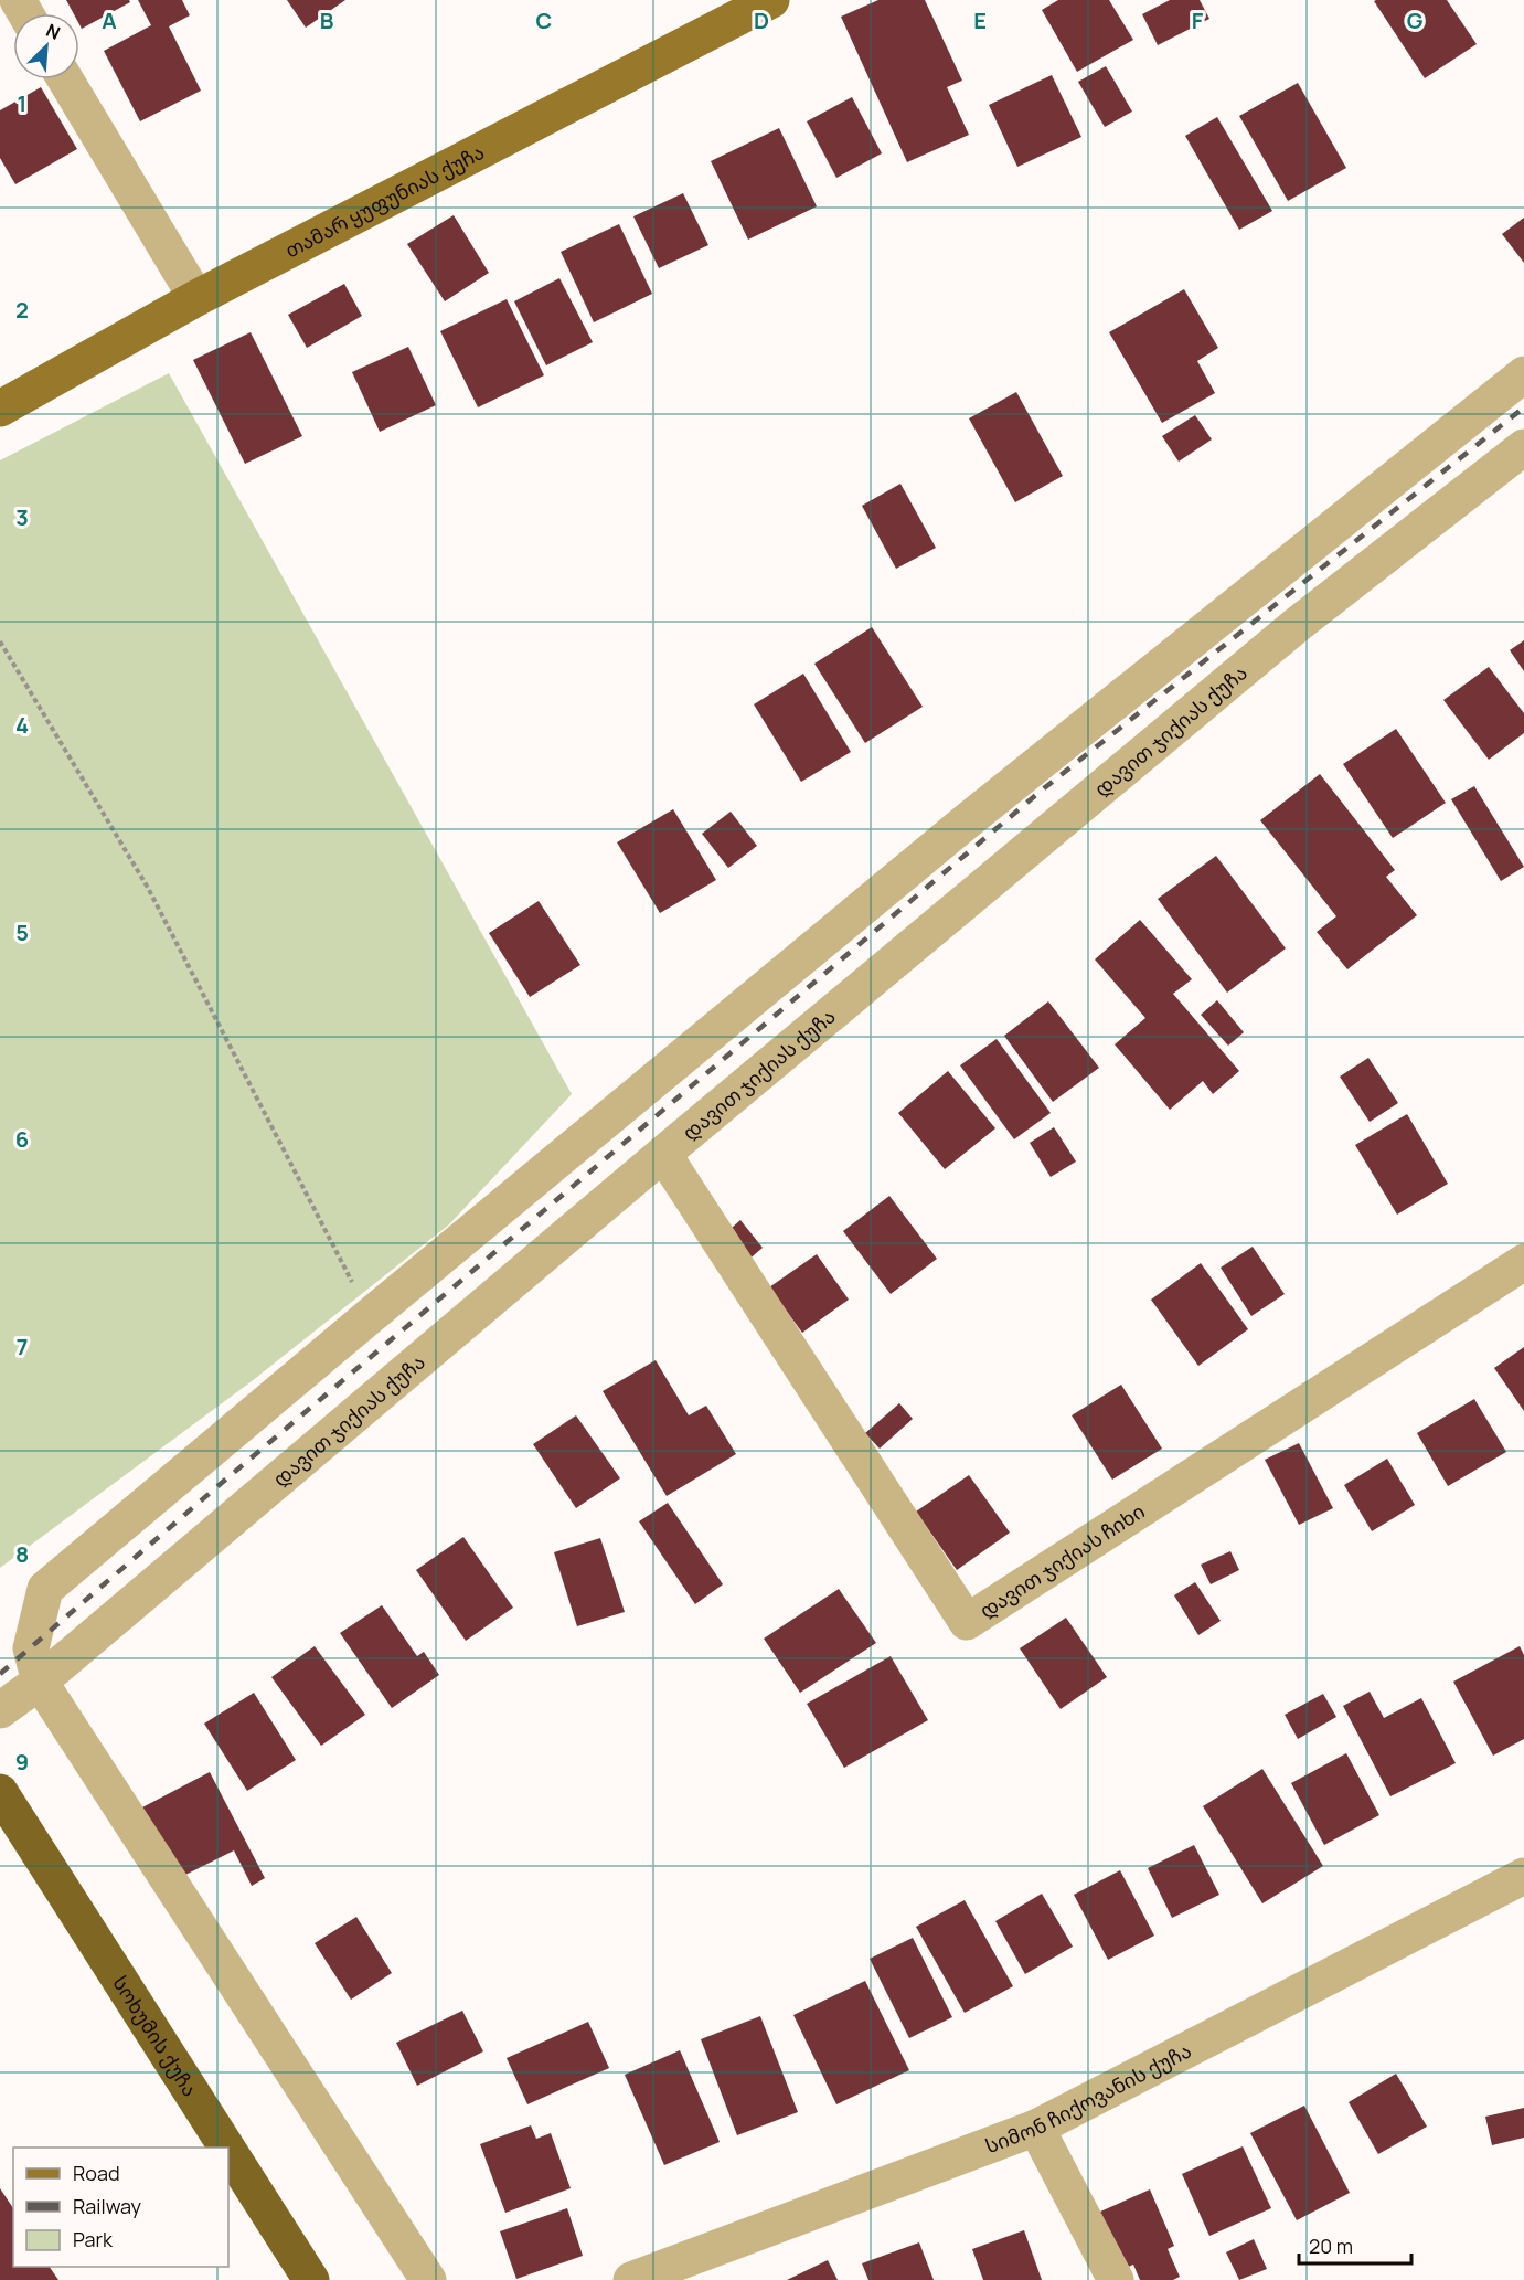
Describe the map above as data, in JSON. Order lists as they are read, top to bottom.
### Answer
{
  "streets": {
    "highway": ["სოხუმის ქუჩა"],
    "main road": ["თამარ ყუფუნიას ქუჩა"],
    "street": ["დავით ჯიქიას ქუჩა", "დავით ჯიქიას ჩიხი", "სიმონ ჩიქოვანის ქუჩა"]
  },
  "crossings": [
    ["დავით ჯიქიას ქუჩა", "დავით ჯიქიას ჩიხი"]
  ],
  "legend": ["Road", "Railway", "Park"],
  "scale_bar": "20 m",
  "north": "top right",
  "grid": {
    "columns": [
      "A",
      "B",
      "C",
      "D",
      "E",
      "F",
      "G"
    ],
    "rows": [
      "1",
      "2",
      "3",
      "4",
      "5",
      "6",
      "7",
      "8",
      "9"
    ]
  }
}
